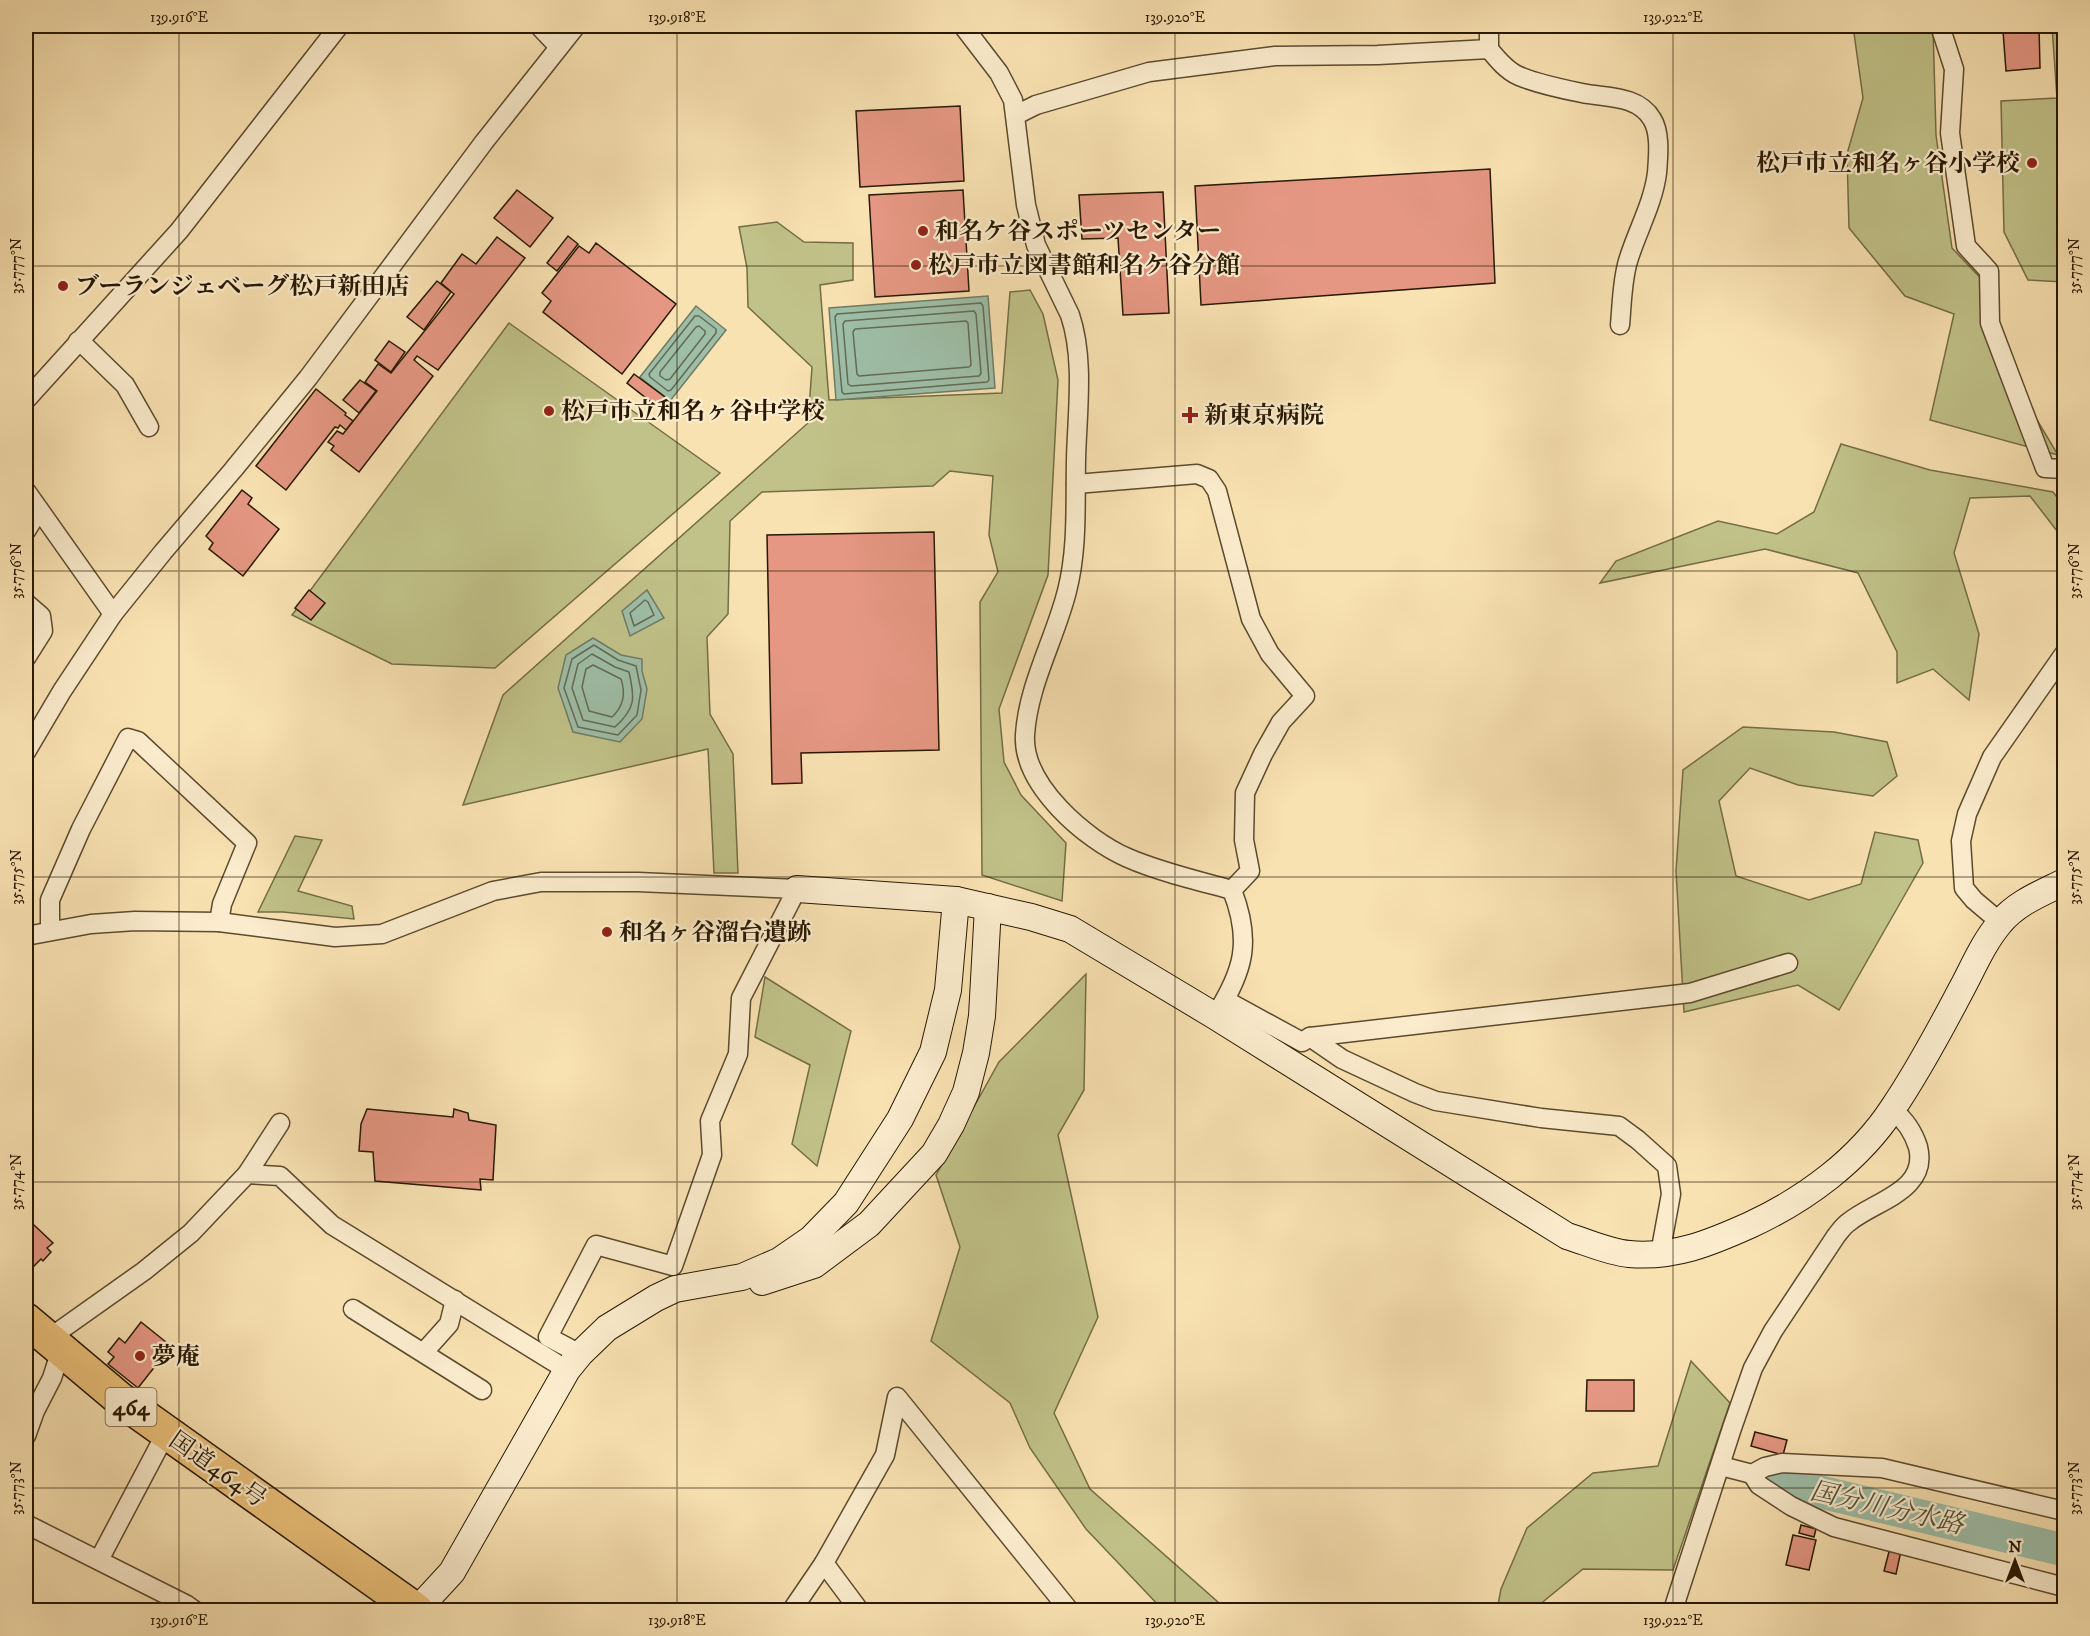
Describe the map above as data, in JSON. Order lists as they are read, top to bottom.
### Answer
{
  "streets": {
    "highway": ["464", "国道464号"]
  },
  "water": ["国分川分水路"],
  "places": {
    "other": [
      "松戸市立和名ヶ谷小学校",
      "和名ケ谷スポーツセンター",
      "松戸市立図書館和名ケ谷分館",
      "ブーランジェベーグ松戸新田店",
      "松戸市立和名ヶ谷中学校",
      "和名ヶ谷溜台遺跡",
      "夢庵"
    ],
    "health": ["新東京病院"]
  },
  "north": "top",
  "coordinates": [
    "139.916°E",
    "139.918°E",
    "139.920°E",
    "139.922°E",
    "35.777°N",
    "35.776°N",
    "35.775°N",
    "35.774°N",
    "35.773°N"
  ]
}
